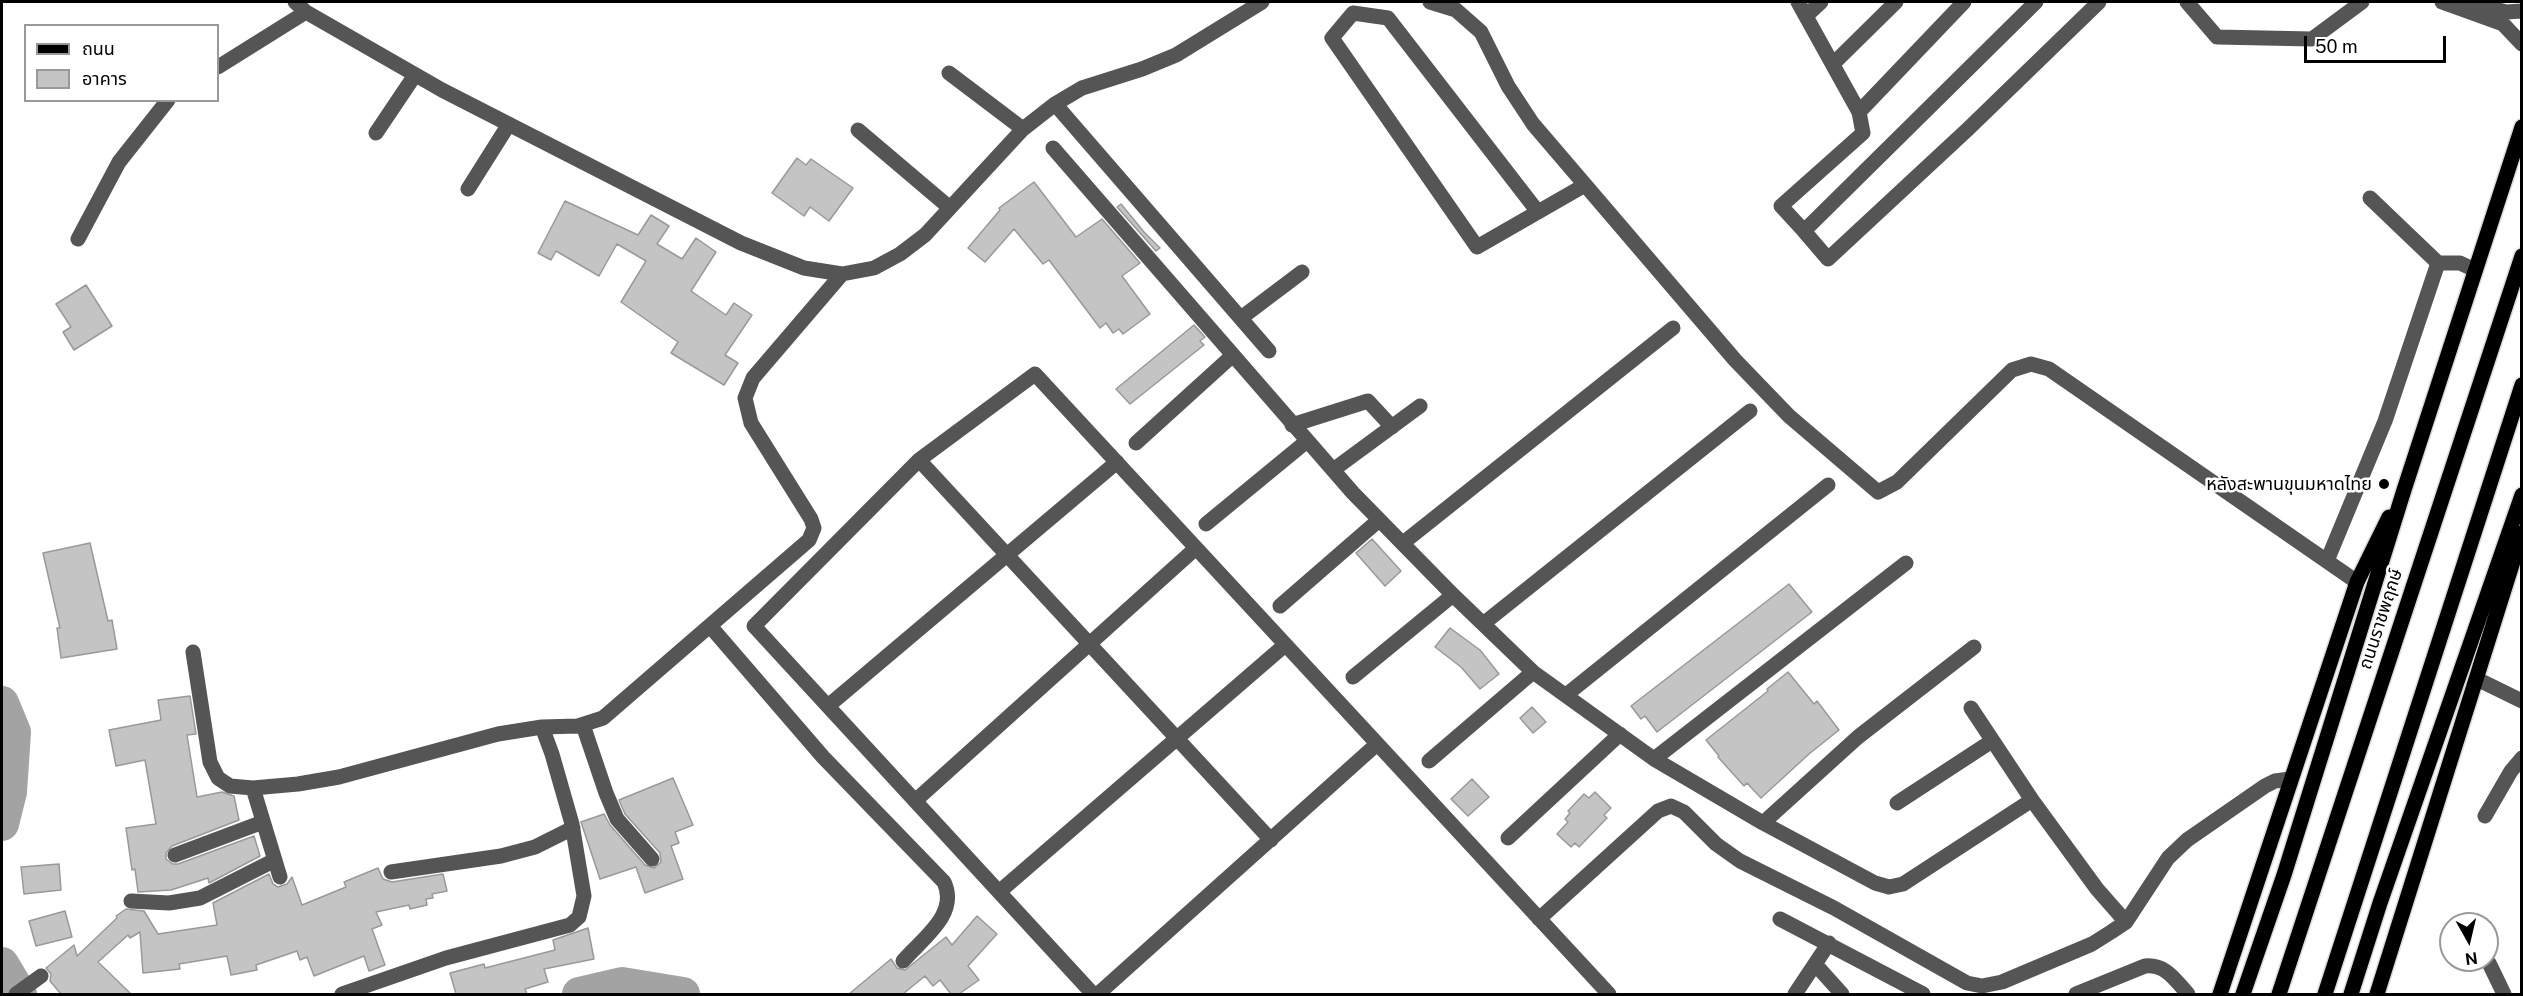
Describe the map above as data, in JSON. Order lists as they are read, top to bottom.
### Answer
{
  "streets": {
    "main road": ["ถนนราชพฤกษ์"]
  },
  "places": ["หลังสะพานขุนมหาดไทย"],
  "legend": ["ถนน", "อาคาร"],
  "scale_bar": "50 m",
  "north": "bottom"
}
